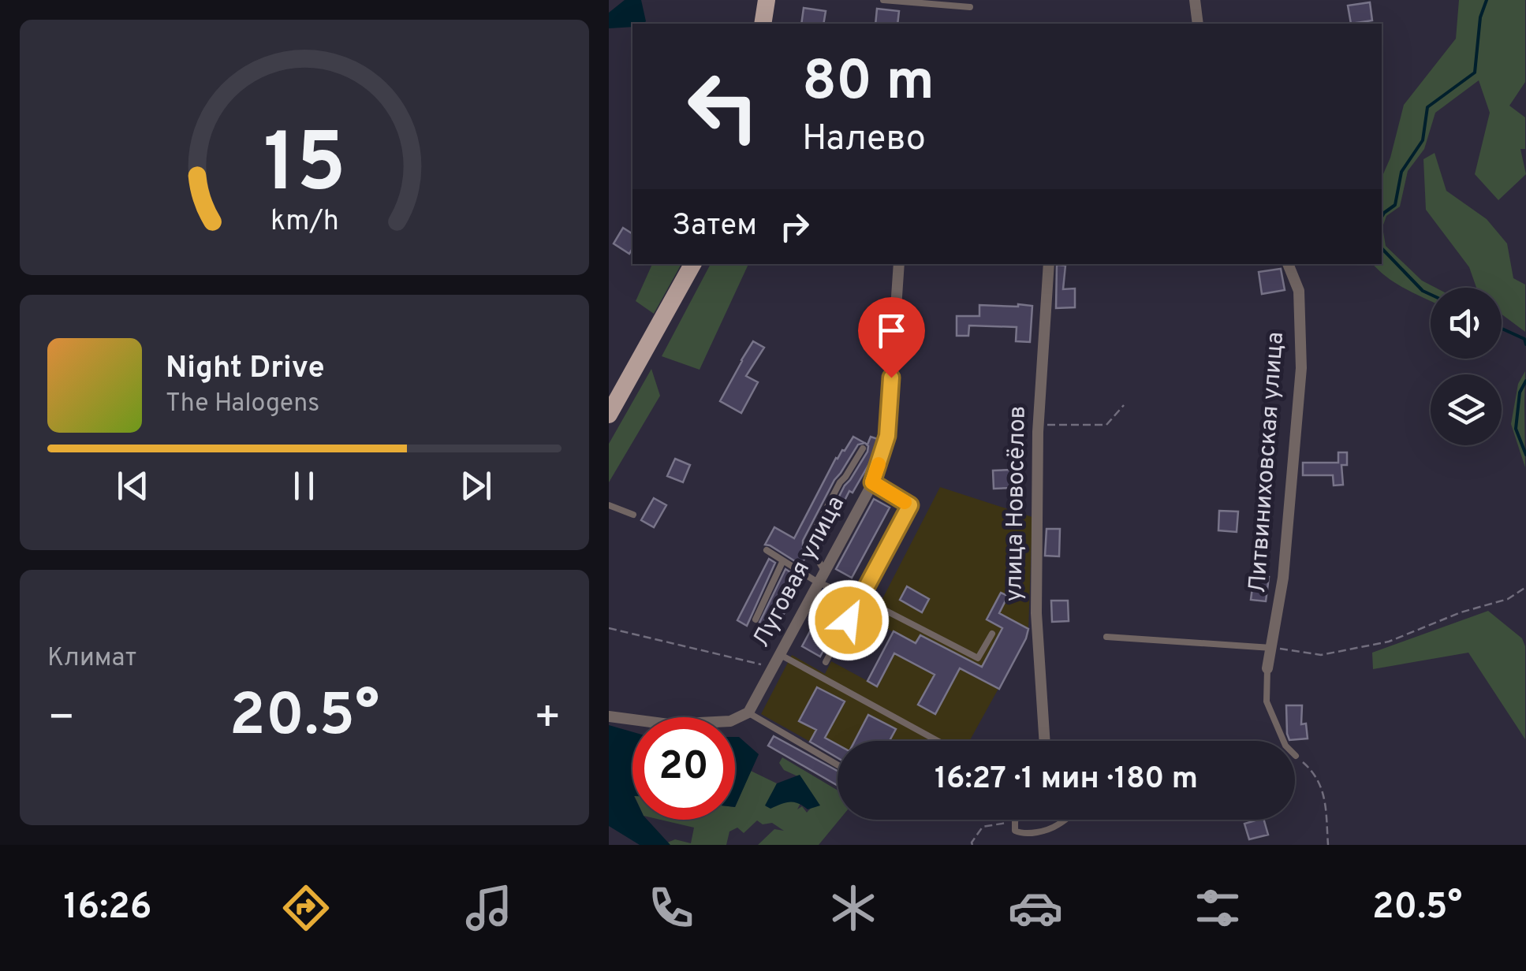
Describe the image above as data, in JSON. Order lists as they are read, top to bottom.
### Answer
{
  "streets": {
    "street": ["Литвиниховская улица", "улица Новосёлов", "Луговая улица"]
  },
  "page": {
    "turn": ["80 m", "Налево"],
    "then": "Затем",
    "song": ["Night Drive", "The Halogens"],
    "tile": "Климат",
    "heat": ["−", "20.5°", "+"],
    "limit": "20",
    "trip": "16:27 · 1 мин · 180 m",
    "tabs": ["16:26", "20.5°"],
    "gauge": ["15", "km/h"]
  }
}
